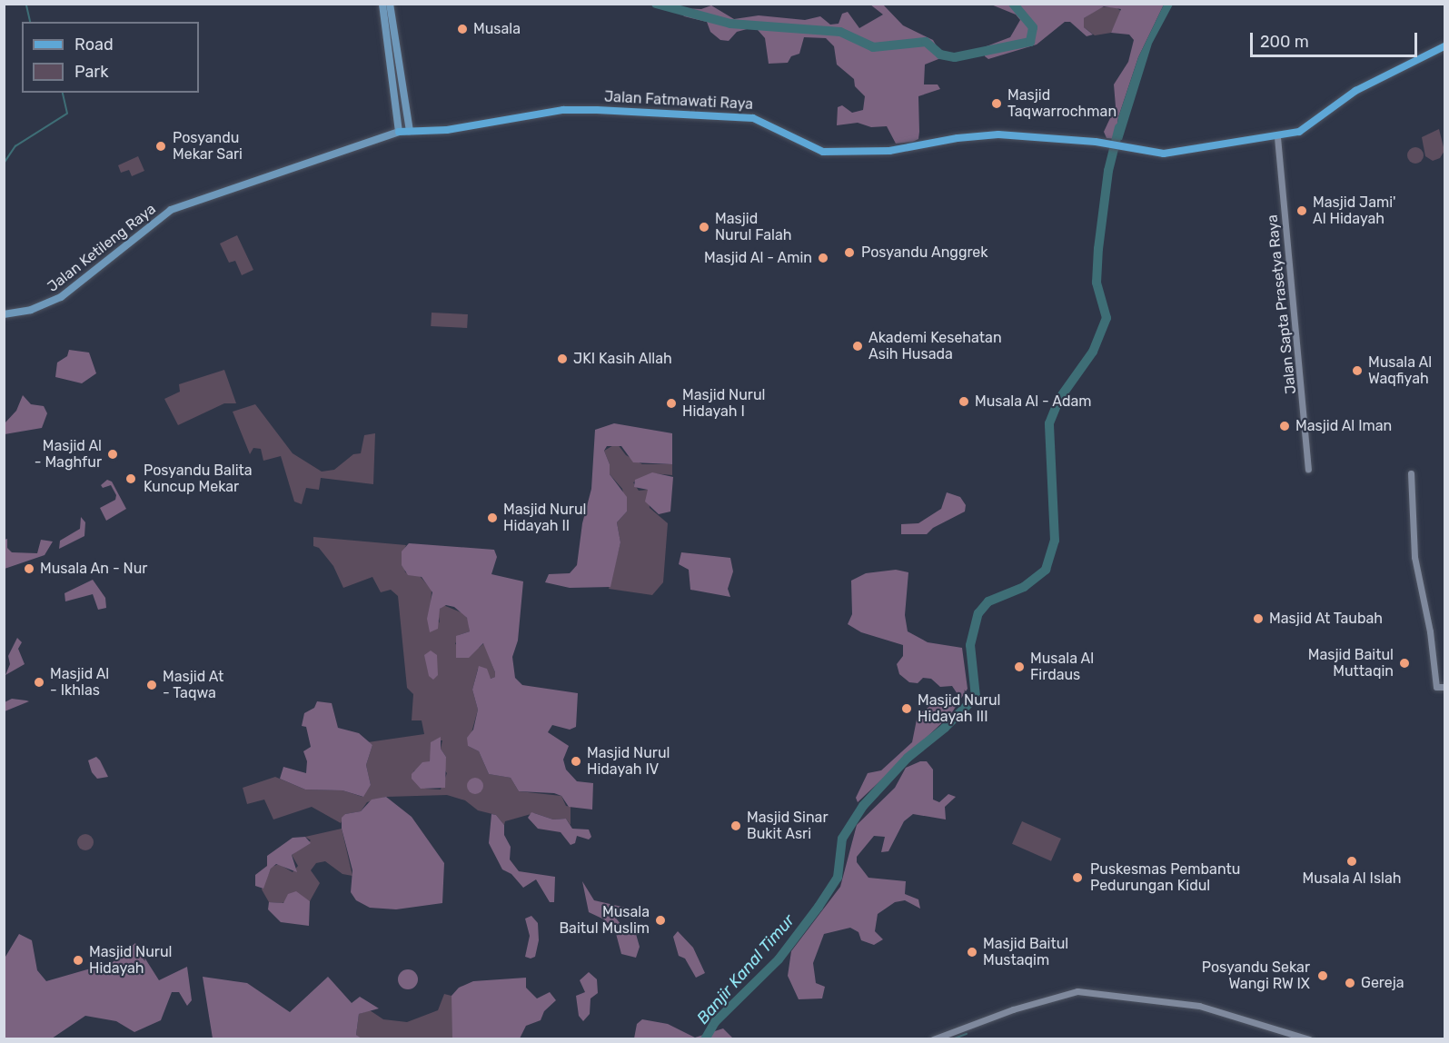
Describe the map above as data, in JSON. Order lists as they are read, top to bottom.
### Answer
{
  "streets": {
    "main road": ["Jalan Fatmawati Raya", "Jalan Ketileng Raya"],
    "street": ["Jalan Sapta Prasetya Raya"]
  },
  "crossings": [
    ["Jalan Fatmawati Raya", "Jalan Ketileng Raya"],
    ["Jalan Fatmawati Raya", "Jalan Sapta Prasetya Raya"]
  ],
  "water": ["Banjir Kanal Timur"],
  "places": [
    "Musala",
    "Masjid Taqwarrochman",
    "Posyandu Mekar Sari",
    "Masjid Jami' Al Hidayah",
    "Masjid Nurul Falah",
    "Posyandu Anggrek",
    "Masjid Al - Amin",
    "Akademi Kesehatan Asih Husada",
    "JKI Kasih Allah",
    "Musala Al Waqfiyah",
    "Musala Al - Adam",
    "Masjid Nurul Hidayah I",
    "Masjid Al Iman",
    "Masjid Al - Maghfur",
    "Posyandu Balita Kuncup Mekar",
    "Masjid Nurul Hidayah II",
    "Musala An - Nur",
    "Masjid At Taubah",
    "Masjid Baitul Muttaqin",
    "Musala Al Firdaus",
    "Masjid Al - Ikhlas",
    "Masjid At - Taqwa",
    "Masjid Nurul Hidayah III",
    "Masjid Nurul Hidayah IV",
    "Masjid Sinar Bukit Asri",
    "Musala Al Islah",
    "Puskesmas Pembantu Pedurungan Kidul",
    "Musala Baitul Muslim",
    "Masjid Baitul Mustaqim",
    "Masjid Nurul Hidayah",
    "Posyandu Sekar Wangi RW IX",
    "Gereja"
  ],
  "legend": ["Road", "Park"],
  "scale_bar": "200 m"
}
